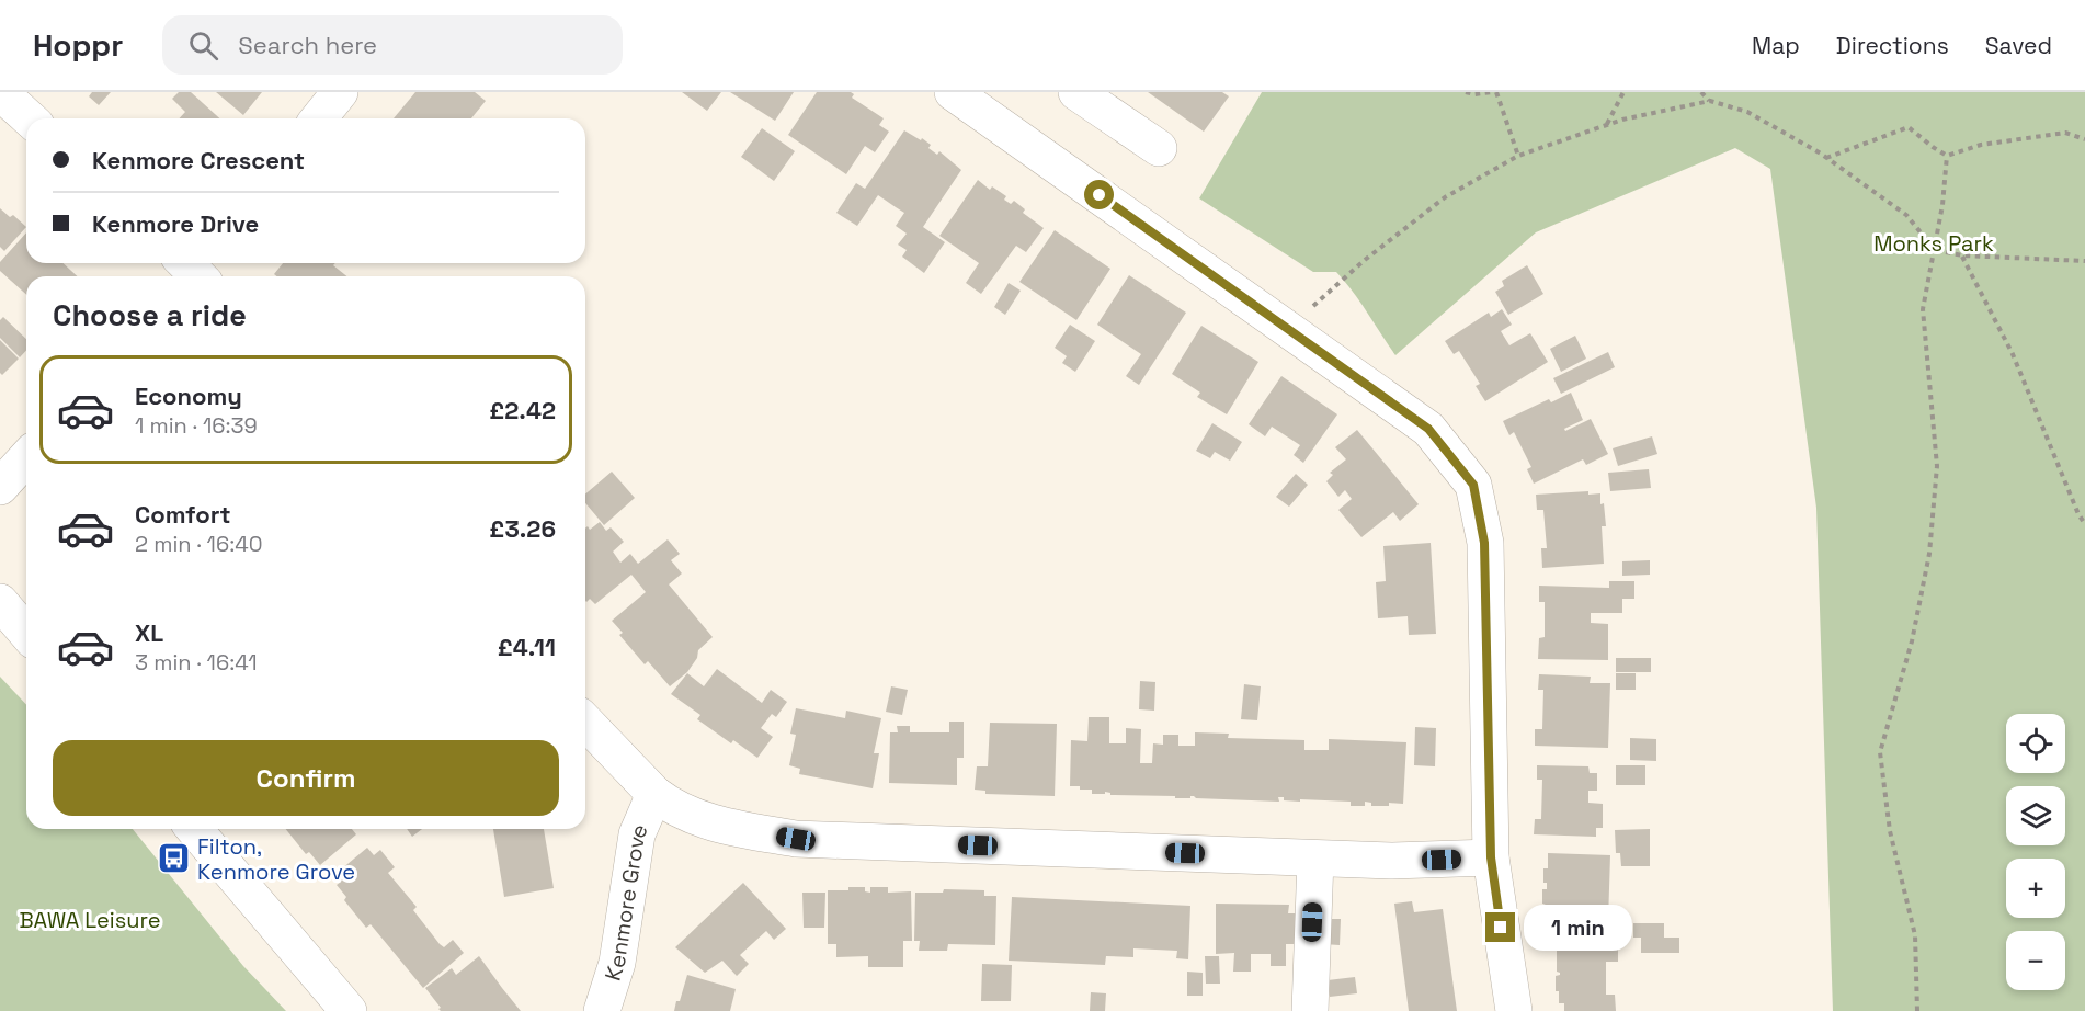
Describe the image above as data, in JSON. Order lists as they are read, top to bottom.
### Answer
{
  "streets": {
    "street": ["Kenmore Grove"]
  },
  "parks": ["Monks Park", "BAWA Leisure"],
  "places": {
    "bus stop": ["Filton, Kenmore Grove"]
  },
  "page": {
    "header": "Hoppr",
    "search": "Search here",
    "nav": ["Map", "Directions", "Saved"],
    "banner": ["Kenmore Crescent", "Kenmore Drive"],
    "heading": "Choose a ride",
    "list": [
      {
        "name": "Economy",
        "note": "1 min · 16:39",
        "value": "£2.42"
      },
      {
        "name": "Comfort",
        "note": "2 min · 16:40",
        "value": "£3.26"
      },
      {
        "name": "XL",
        "note": "3 min · 16:41",
        "value": "£4.11"
      }
    ],
    "map_buttons": ["+", "−"],
    "buttons": "Confirm",
    "bubble": "1 min"
  }
}
